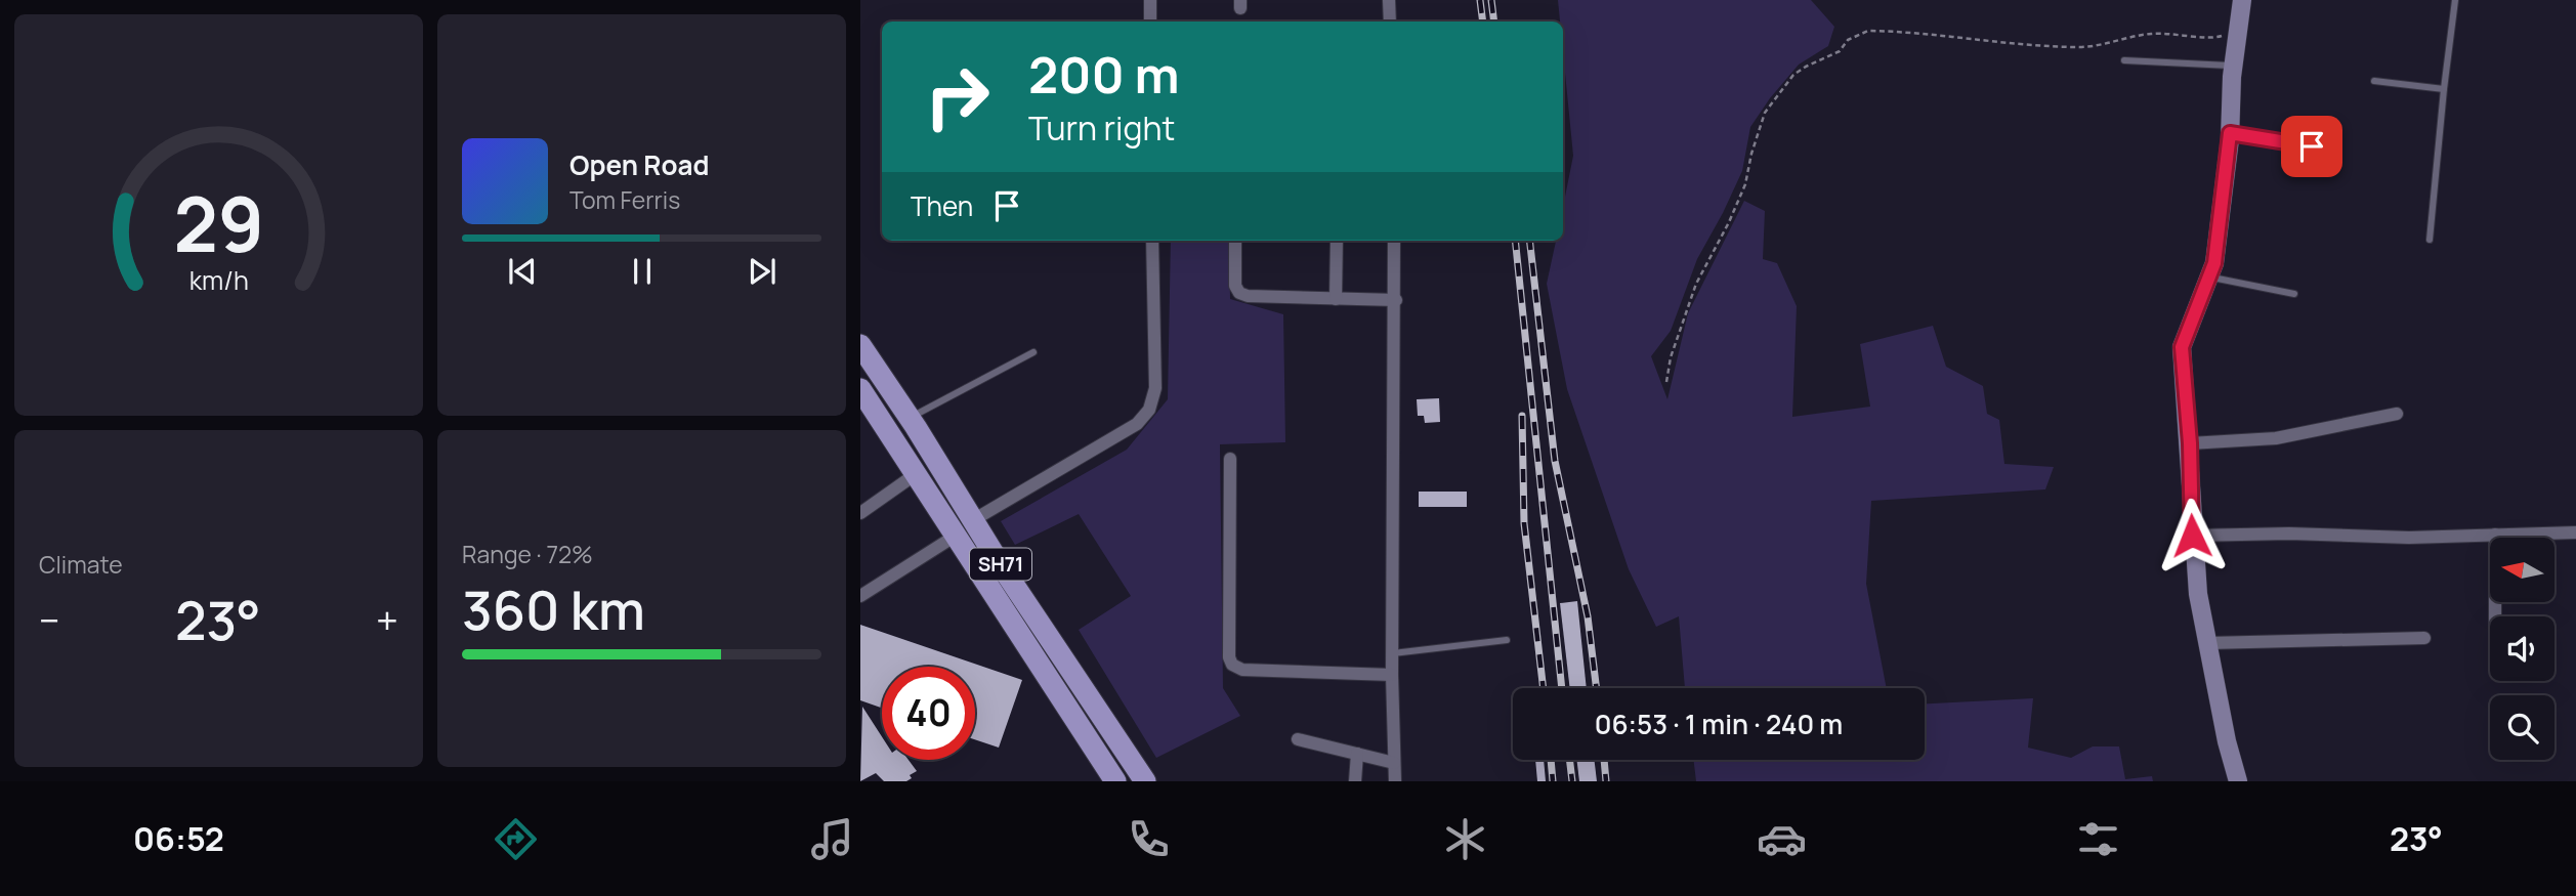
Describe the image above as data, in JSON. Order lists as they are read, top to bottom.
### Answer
{
  "streets": {
    "main road": ["SH71"]
  },
  "north": "left",
  "page": {
    "turn": ["200 m", "Turn right"],
    "song": ["Open Road", "Tom Ferris"],
    "then": "Then",
    "tile": [
      "Climate",
      ["Range · 72%", "360 km"]
    ],
    "heat": ["−", "23°", "+"],
    "limit": "40",
    "trip": "06:53 · 1 min · 240 m",
    "tabs": ["06:52", "23°"],
    "gauge": ["29", "km/h"]
  }
}
